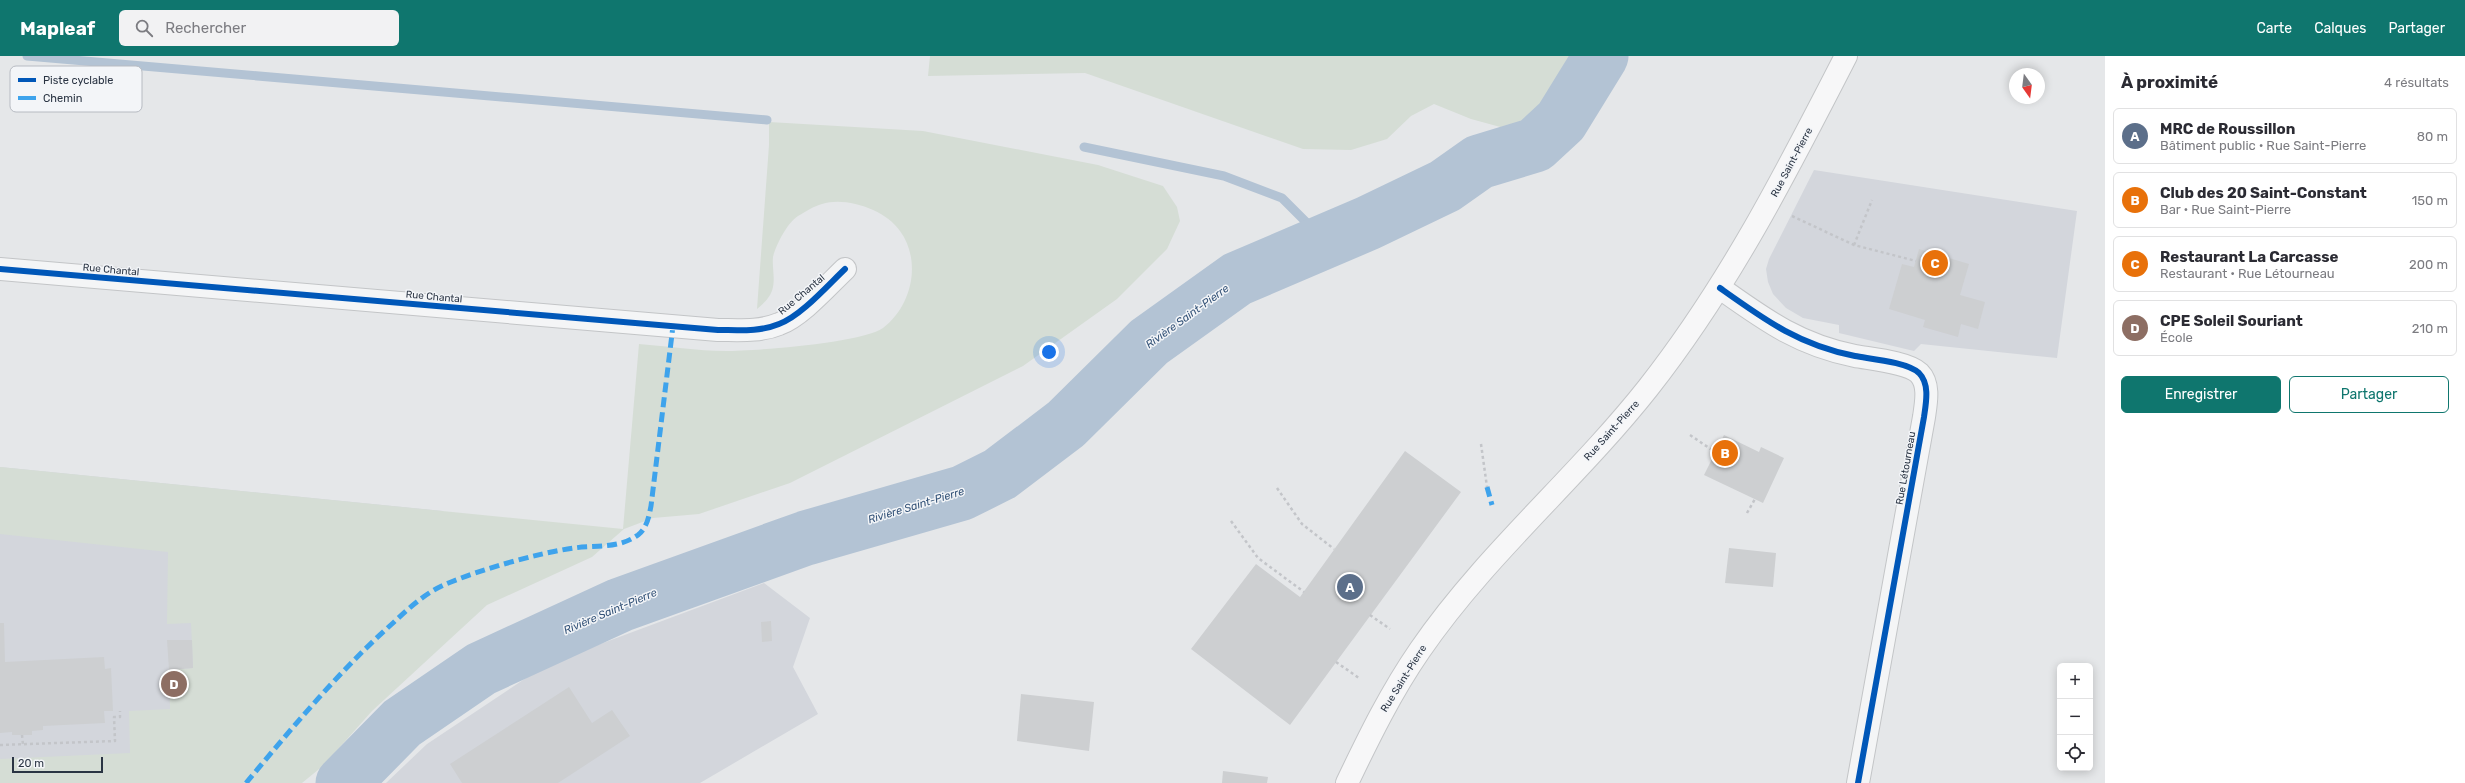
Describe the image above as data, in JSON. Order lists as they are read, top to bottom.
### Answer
{
  "streets": {
    "main road": ["Rue Saint-Pierre"],
    "street": ["Rue Chantal", "Rue Létourneau"]
  },
  "crossings": [
    ["Rue Saint-Pierre", "Rue Létourneau"]
  ],
  "water": ["Rivière Saint-Pierre"],
  "legend": ["Piste cyclable", "Chemin"],
  "scale_bar": "20 m",
  "north": "bottom",
  "page": {
    "header": "Mapleaf",
    "search": "Rechercher",
    "nav": ["Carte", "Calques", "Partager"],
    "heading": ["À proximité", "4 résultats"],
    "list": [
      {
        "mark": "A",
        "name": "MRC de Roussillon",
        "note": "Bâtiment public · Rue Saint-Pierre",
        "value": "80 m"
      },
      {
        "mark": "B",
        "name": "Club des 20 Saint-Constant",
        "note": "Bar · Rue Saint-Pierre",
        "value": "150 m"
      },
      {
        "mark": "C",
        "name": "Restaurant La Carcasse",
        "note": "Restaurant · Rue Létourneau",
        "value": "200 m"
      },
      {
        "mark": "D",
        "name": "CPE Soleil Souriant",
        "note": "École",
        "value": "210 m"
      }
    ],
    "pins": [
      "C",
      "B",
      "A",
      "D"
    ],
    "buttons": ["Enregistrer", "Partager"],
    "map_buttons": ["+", "−"],
    "scale": "20 m"
  }
}
